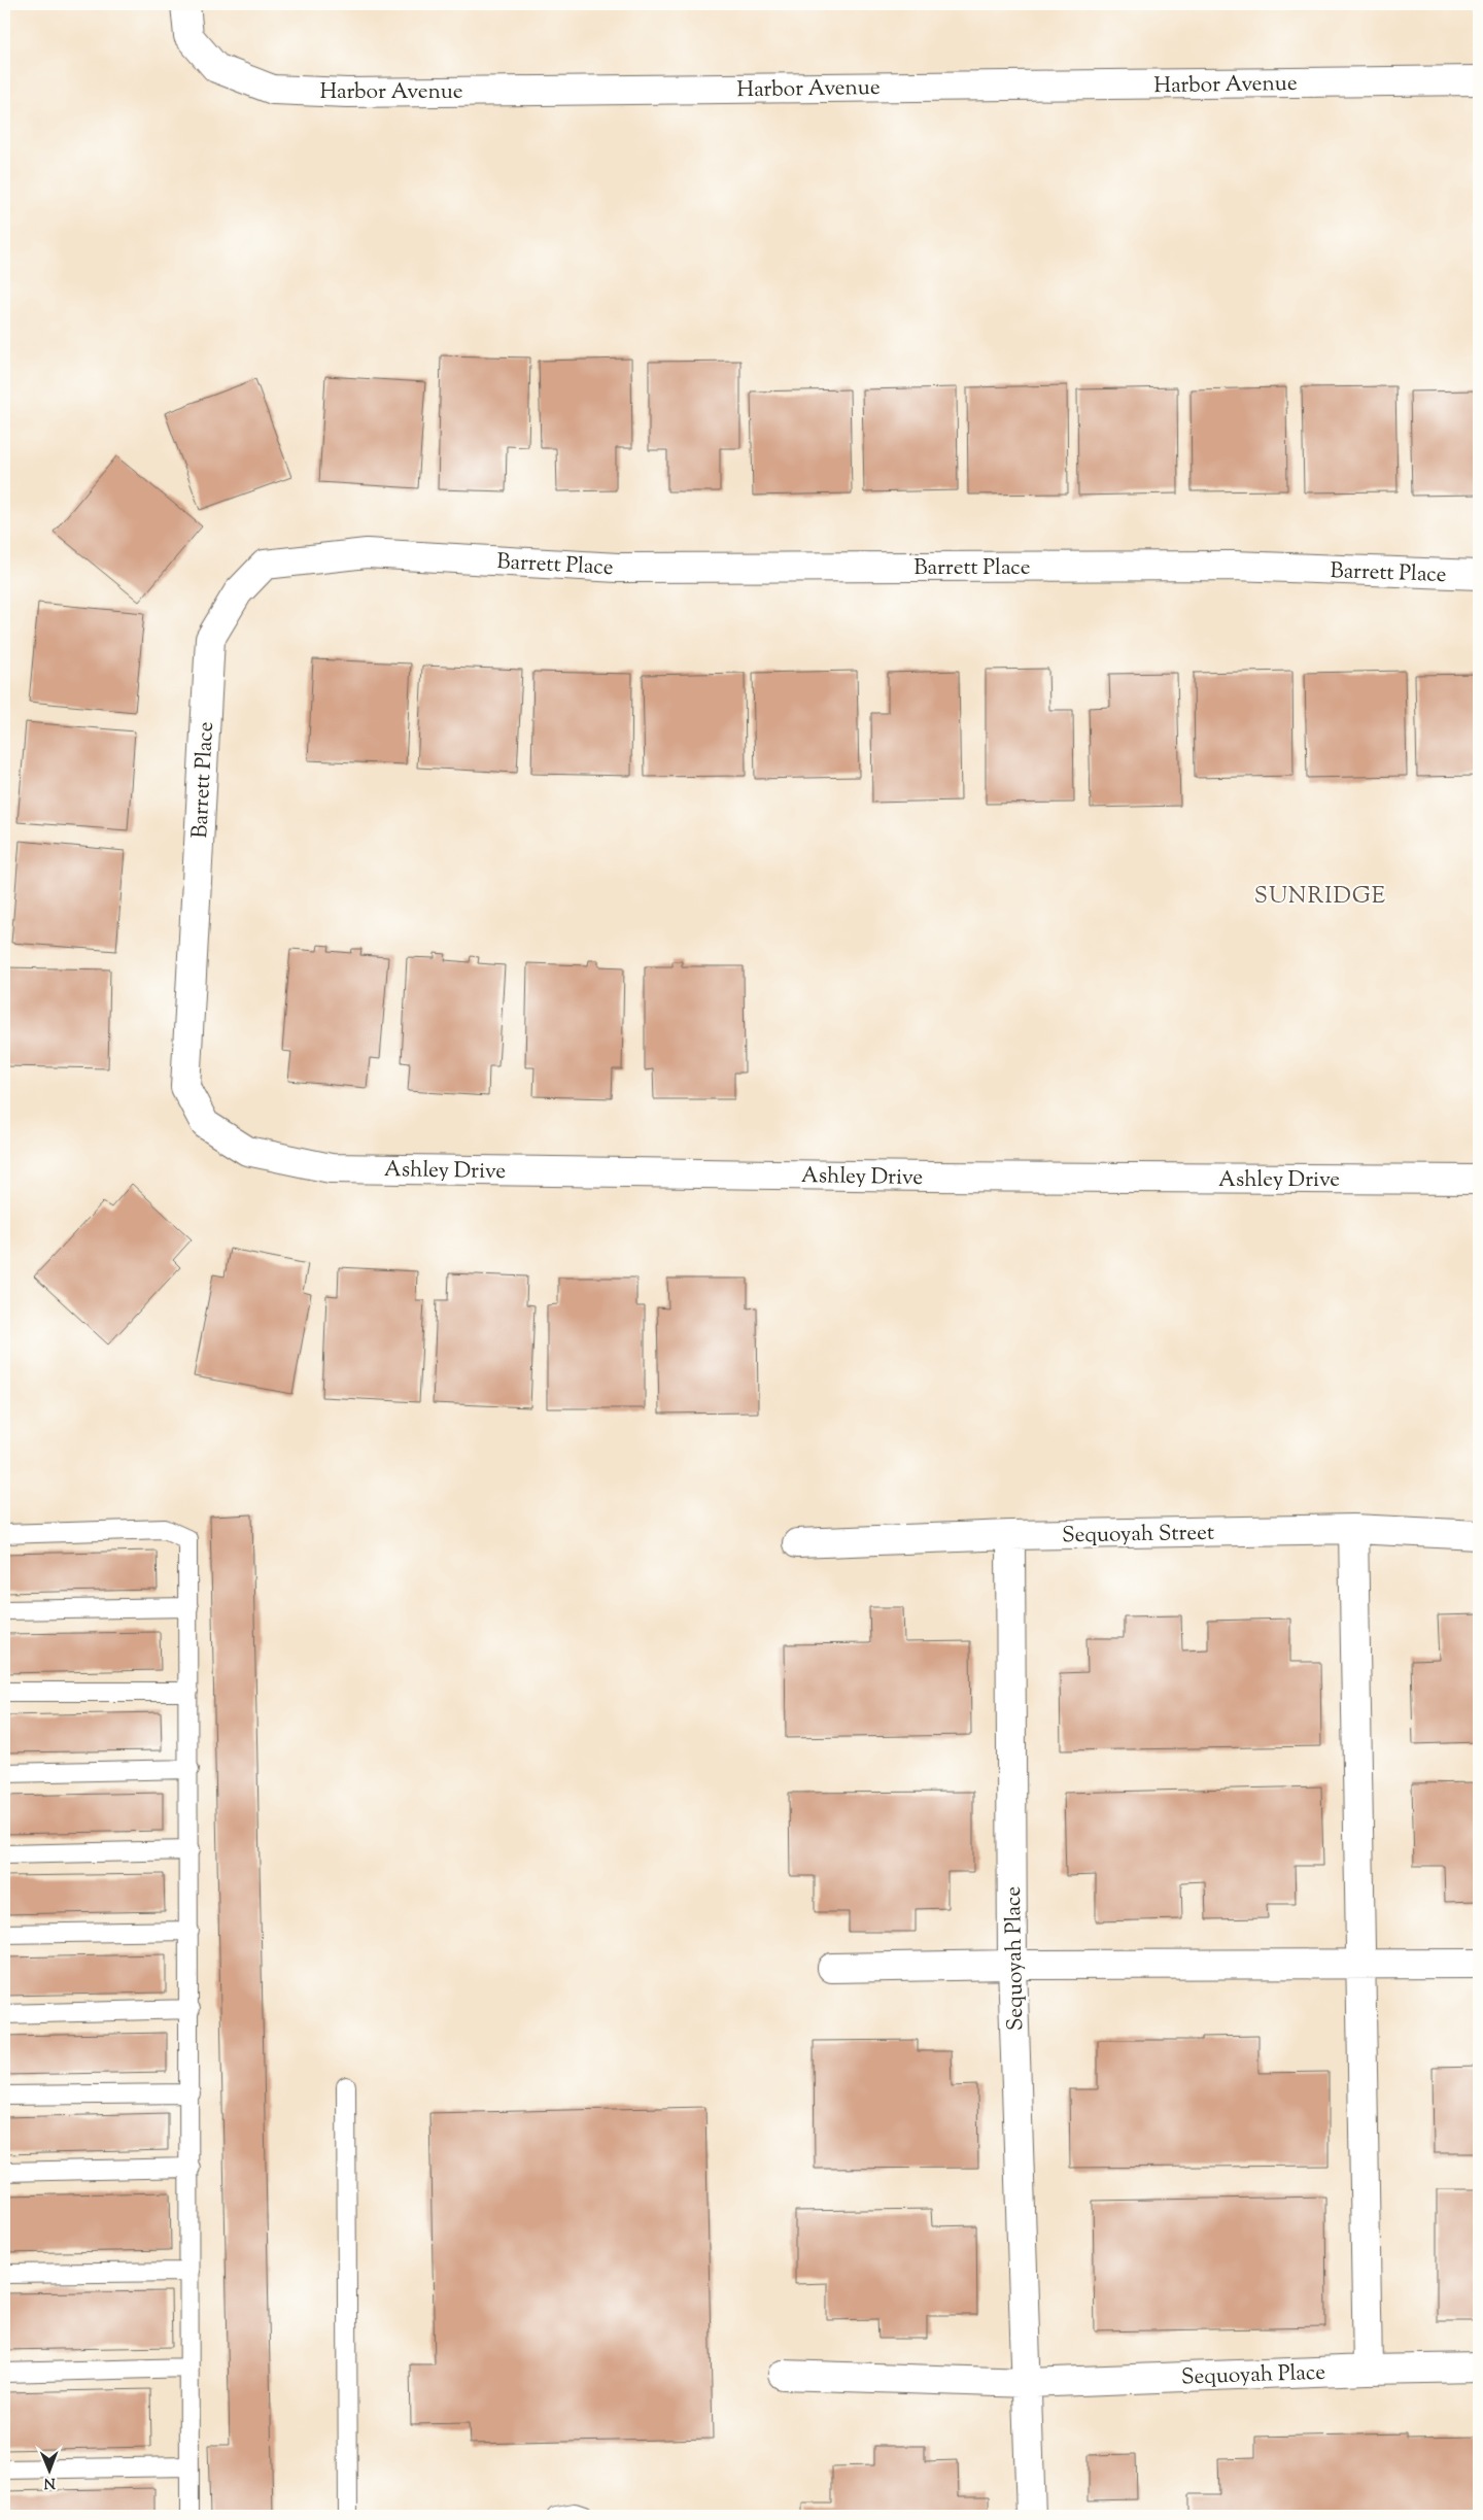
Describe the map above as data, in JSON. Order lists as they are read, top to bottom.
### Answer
{
  "streets": {
    "street": [
      "Harbor Avenue",
      "Barrett Place",
      "Ashley Drive",
      "Sequoyah Street",
      "Sequoyah Place"
    ]
  },
  "crossings": [
    ["Barrett Place", "Ashley Drive"],
    ["Sequoyah Street", "Sequoyah Place"]
  ],
  "districts": ["SUNRIDGE"],
  "north": "bottom"
}
